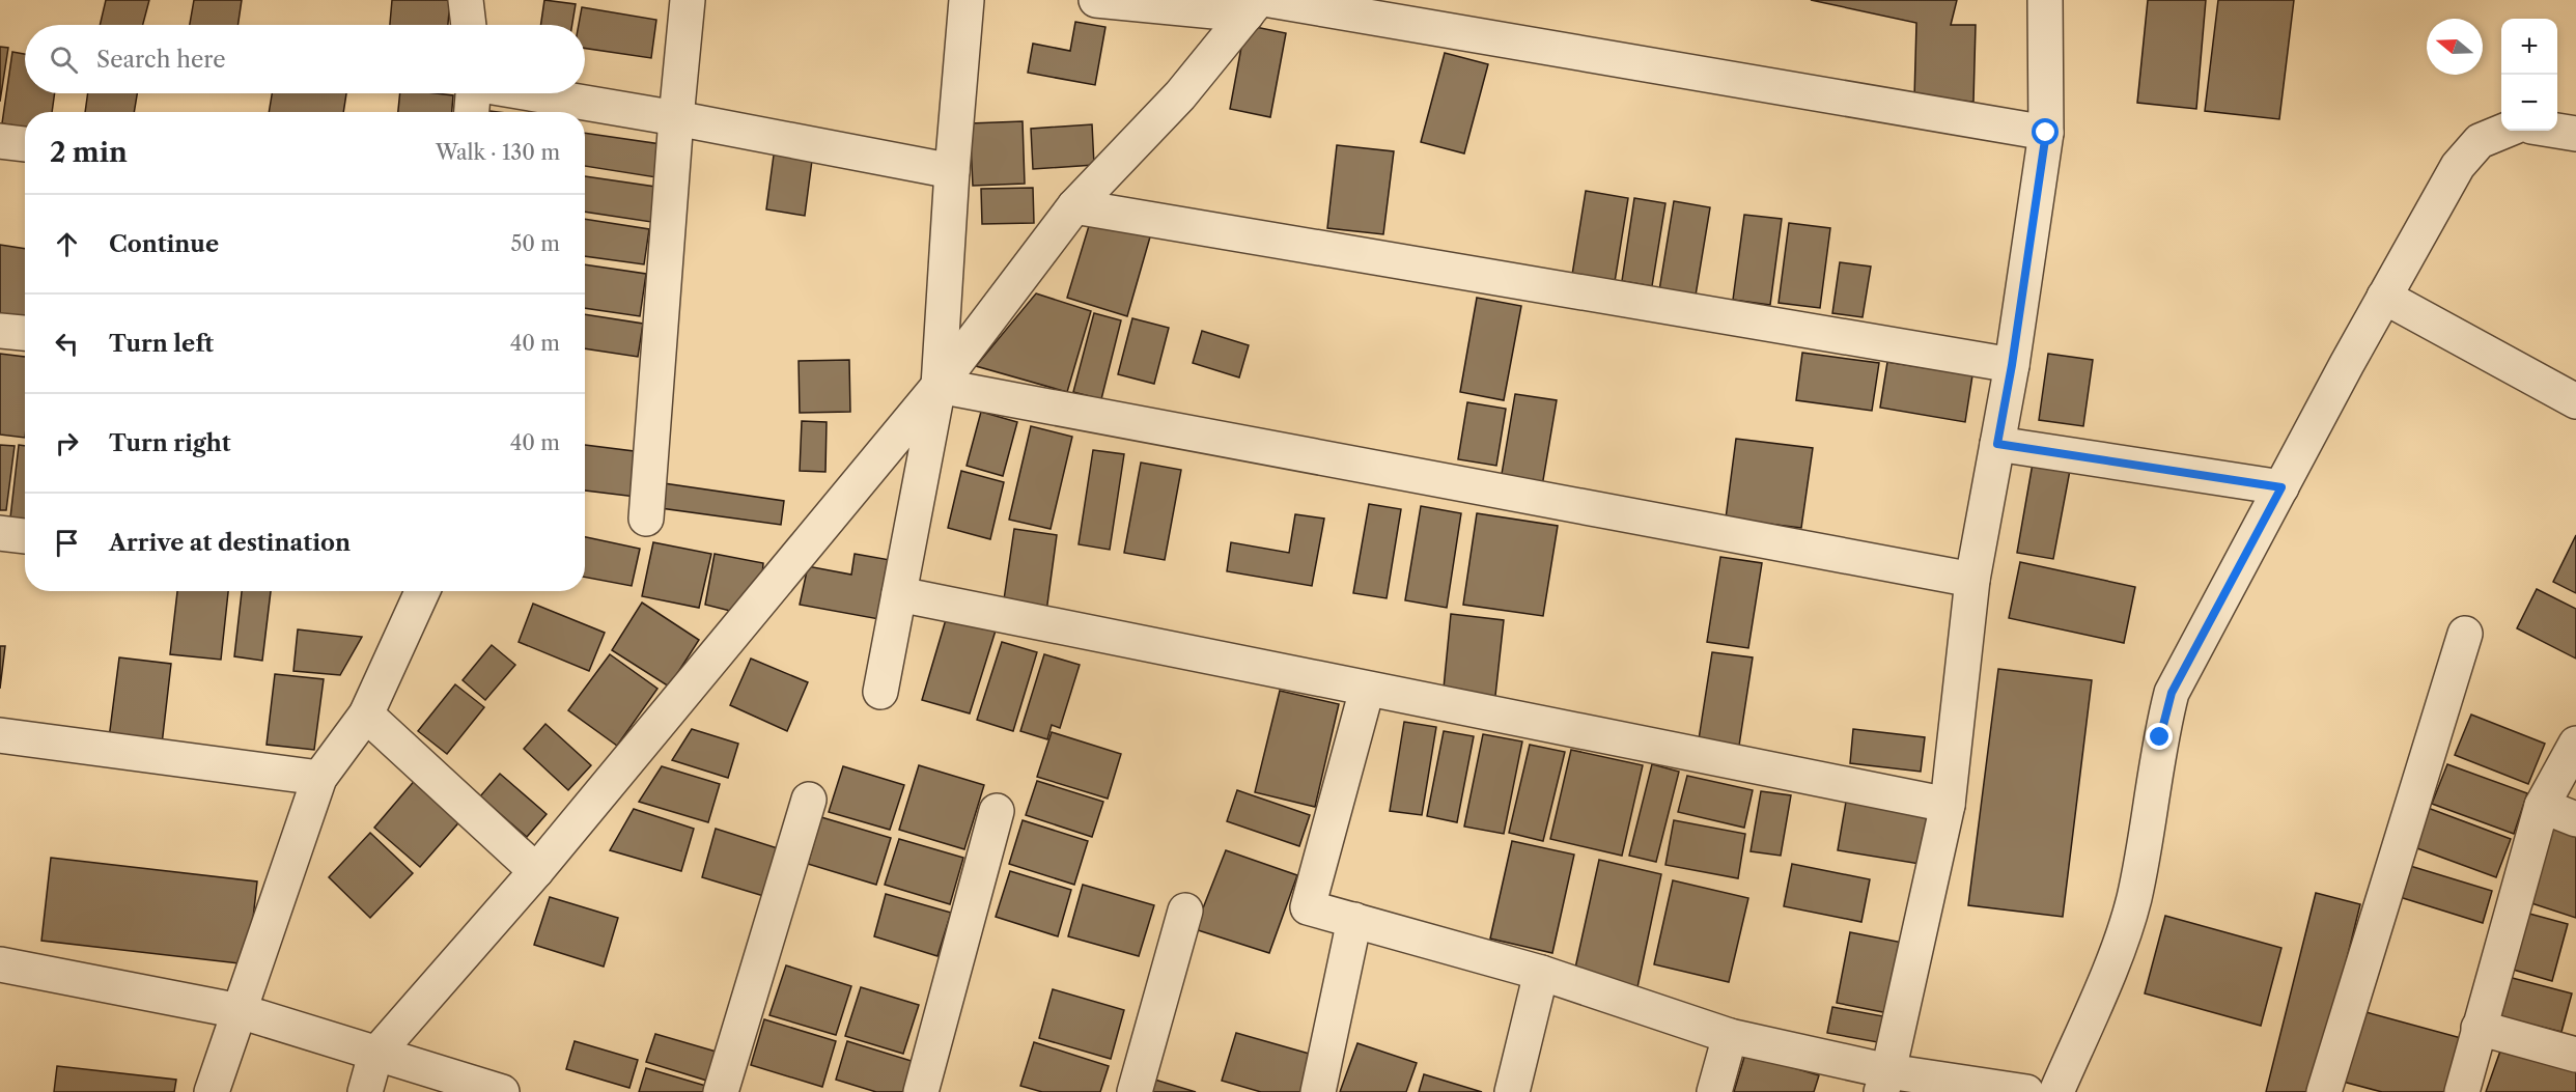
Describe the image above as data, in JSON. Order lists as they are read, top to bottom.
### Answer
{
  "north": "left",
  "page": {
    "map_buttons": ["+", "−"],
    "search": "Search here",
    "heading": ["2 min", "Walk · 130 m"],
    "list": [
      ["Continue", "50 m"],
      ["Turn left", "40 m"],
      ["Turn right", "40 m"],
      "Arrive at destination"
    ]
  }
}
